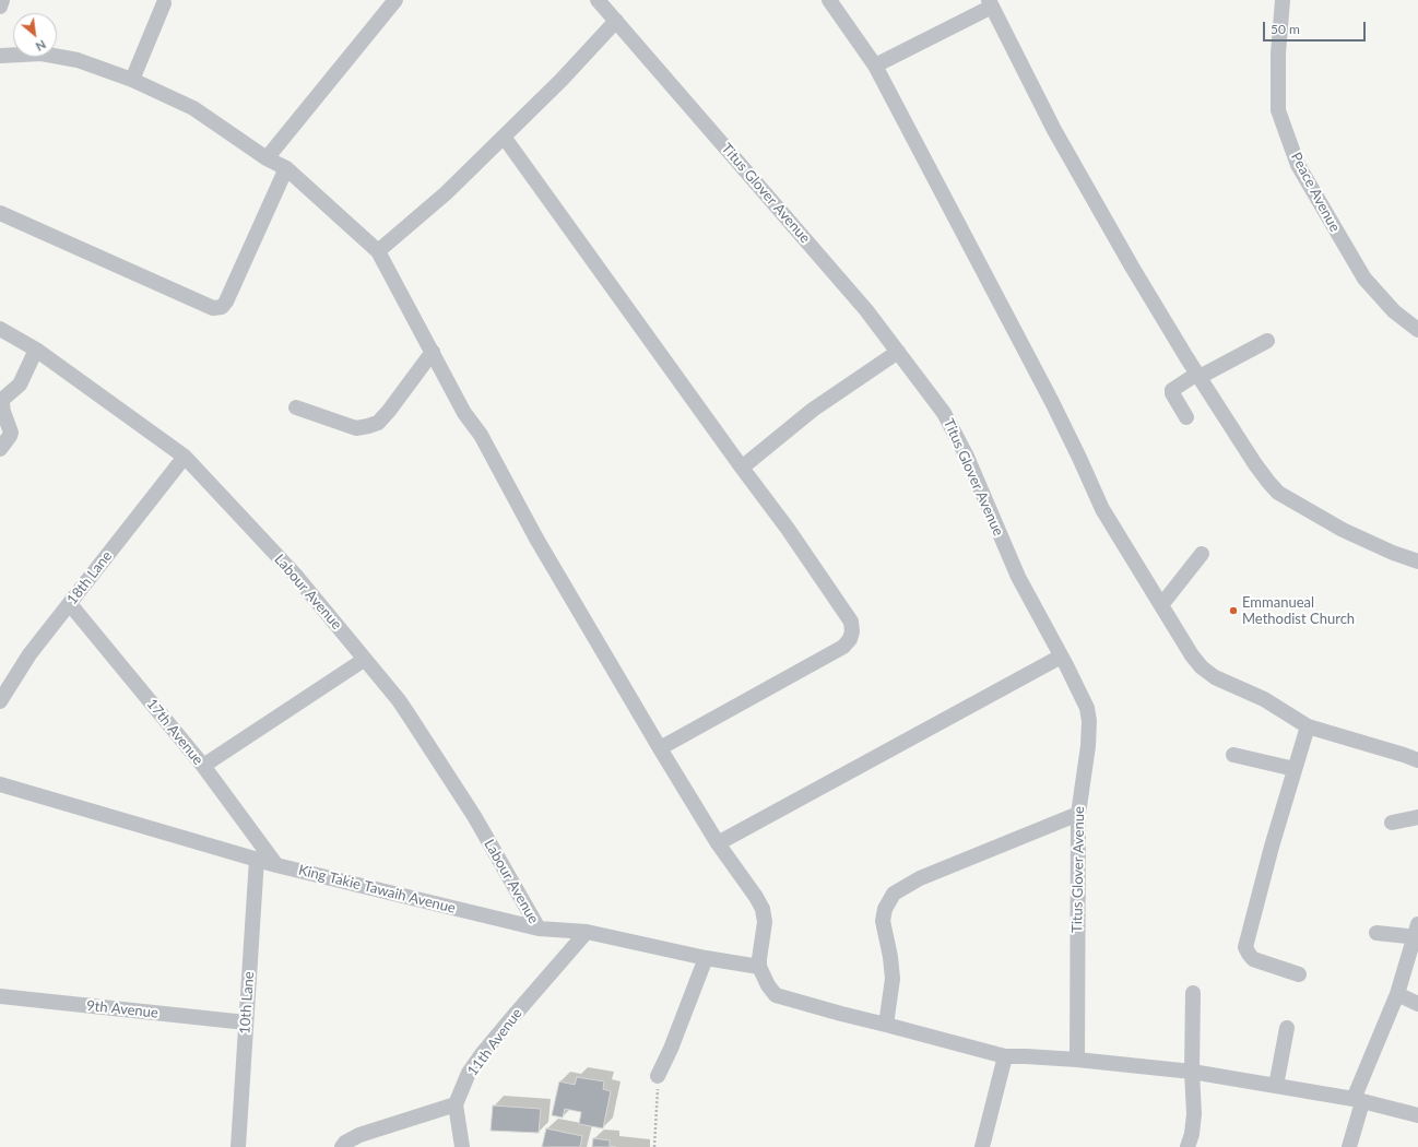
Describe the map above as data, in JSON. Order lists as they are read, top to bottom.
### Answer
{
  "streets": {
    "street": [
      "Peace Avenue",
      "Titus Glover Avenue",
      "18th Lane",
      "Labour Avenue",
      "17th Avenue",
      "King Takie Tawaih Avenue",
      "10th Lane",
      "9th Avenue",
      "11th Avenue"
    ]
  },
  "crossings": [
    ["18th Lane", "Labour Avenue"],
    ["18th Lane", "17th Avenue"],
    ["Labour Avenue", "King Takie Tawaih Avenue"],
    ["17th Avenue", "King Takie Tawaih Avenue"],
    ["King Takie Tawaih Avenue", "10th Lane"],
    ["King Takie Tawaih Avenue", "11th Avenue"],
    ["10th Lane", "9th Avenue"]
  ],
  "places": ["Emmanueal Methodist Church"],
  "scale_bar": "50 m",
  "north": "bottom right"
}
